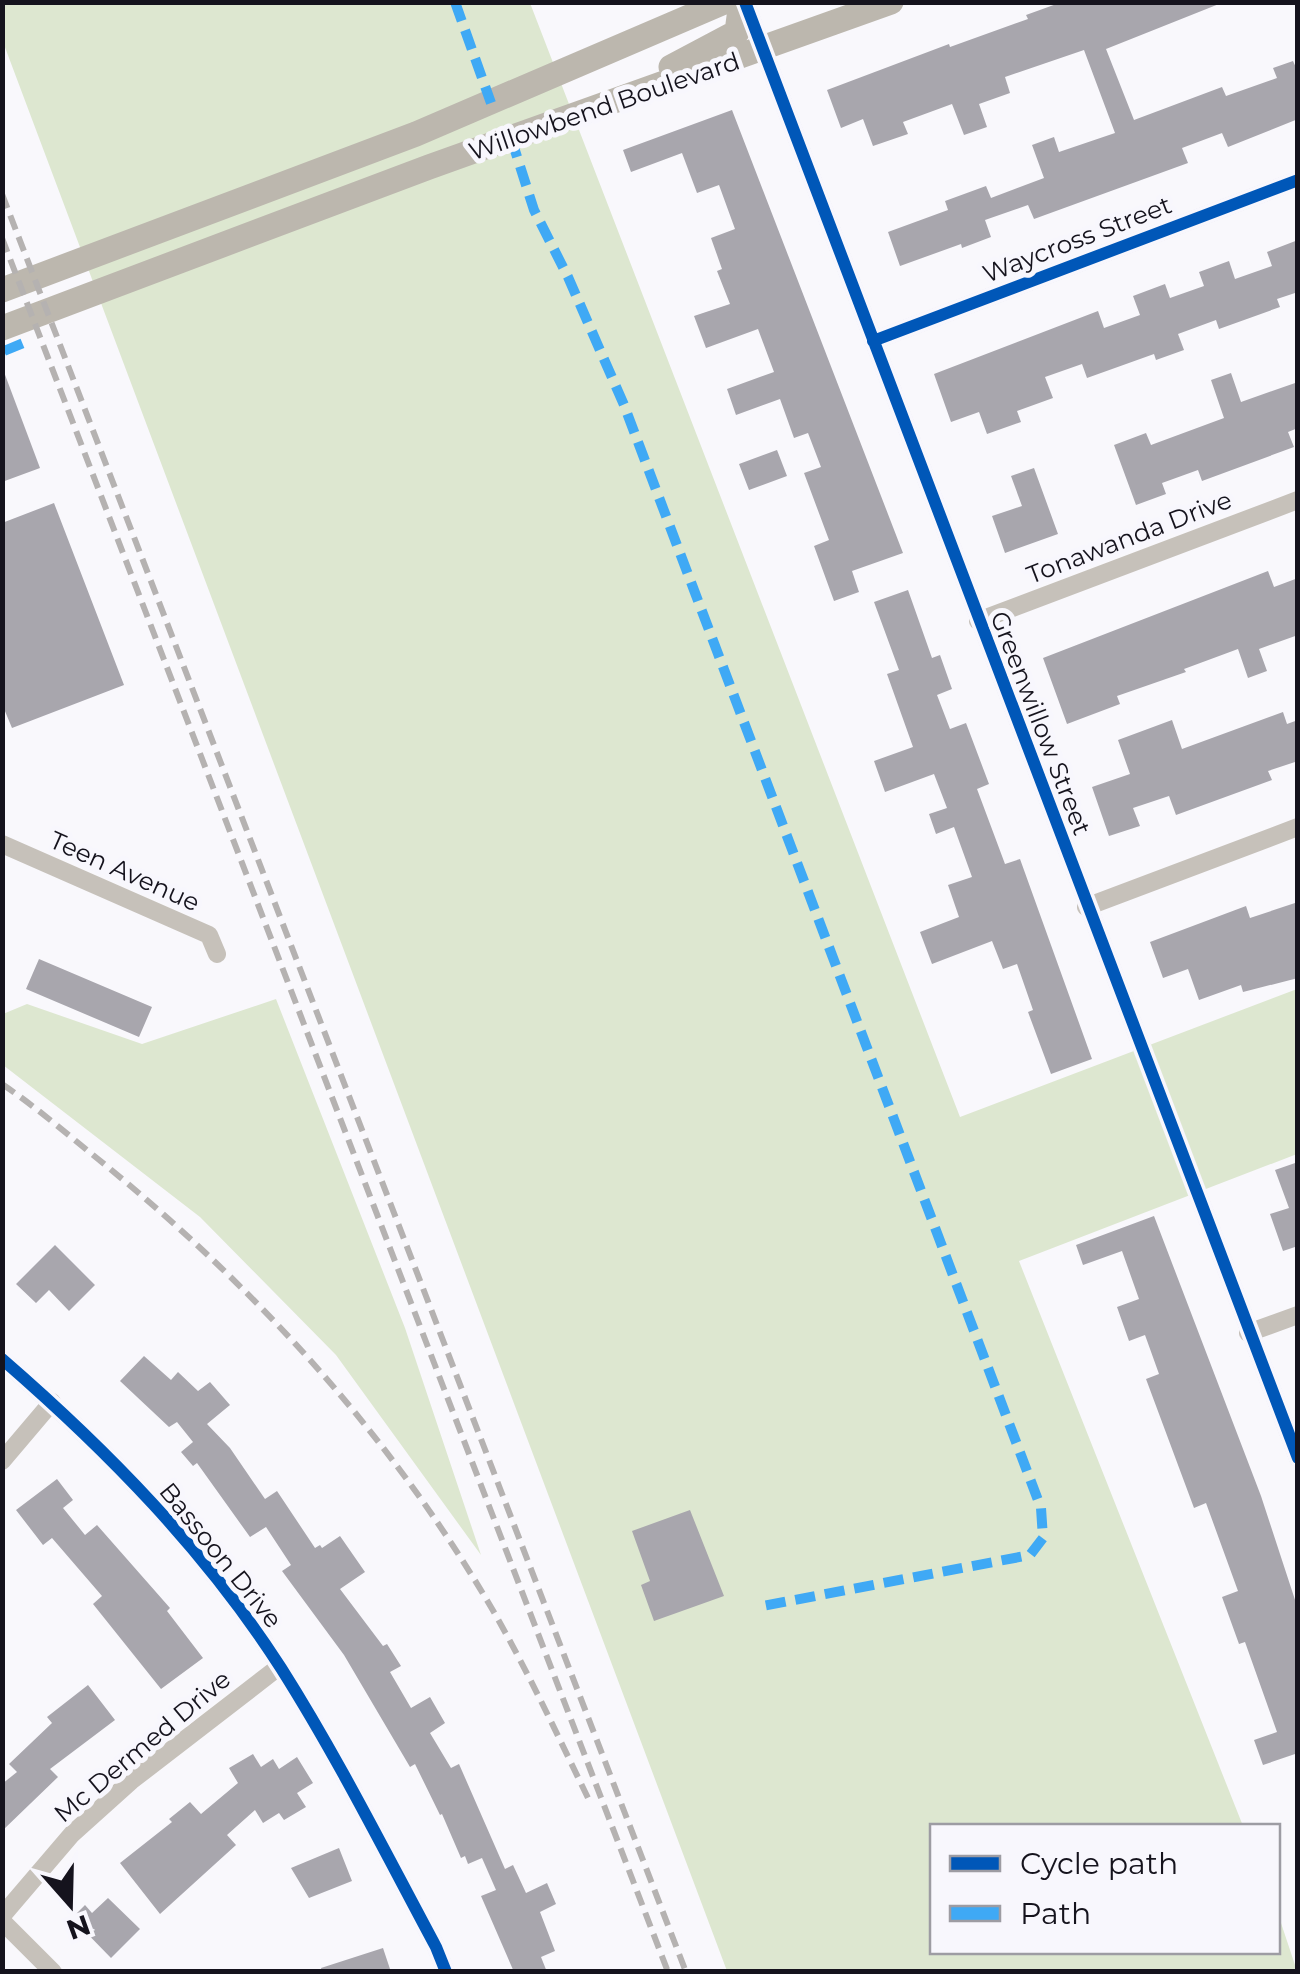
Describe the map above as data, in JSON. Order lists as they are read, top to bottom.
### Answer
{
  "streets": {
    "main road": ["Willowbend Boulevard"],
    "street": [
      "Waycross Street",
      "Tonawanda Drive",
      "Greenwillow Street",
      "Teen Avenue",
      "Bassoon Drive",
      "Mc Dermed Drive"
    ]
  },
  "crossings": [
    ["Willowbend Boulevard", "Greenwillow Street"],
    ["Waycross Street", "Greenwillow Street"],
    ["Tonawanda Drive", "Greenwillow Street"],
    ["Bassoon Drive", "Mc Dermed Drive"]
  ],
  "legend": ["Cycle path", "Path"],
  "north": "bottom"
}
